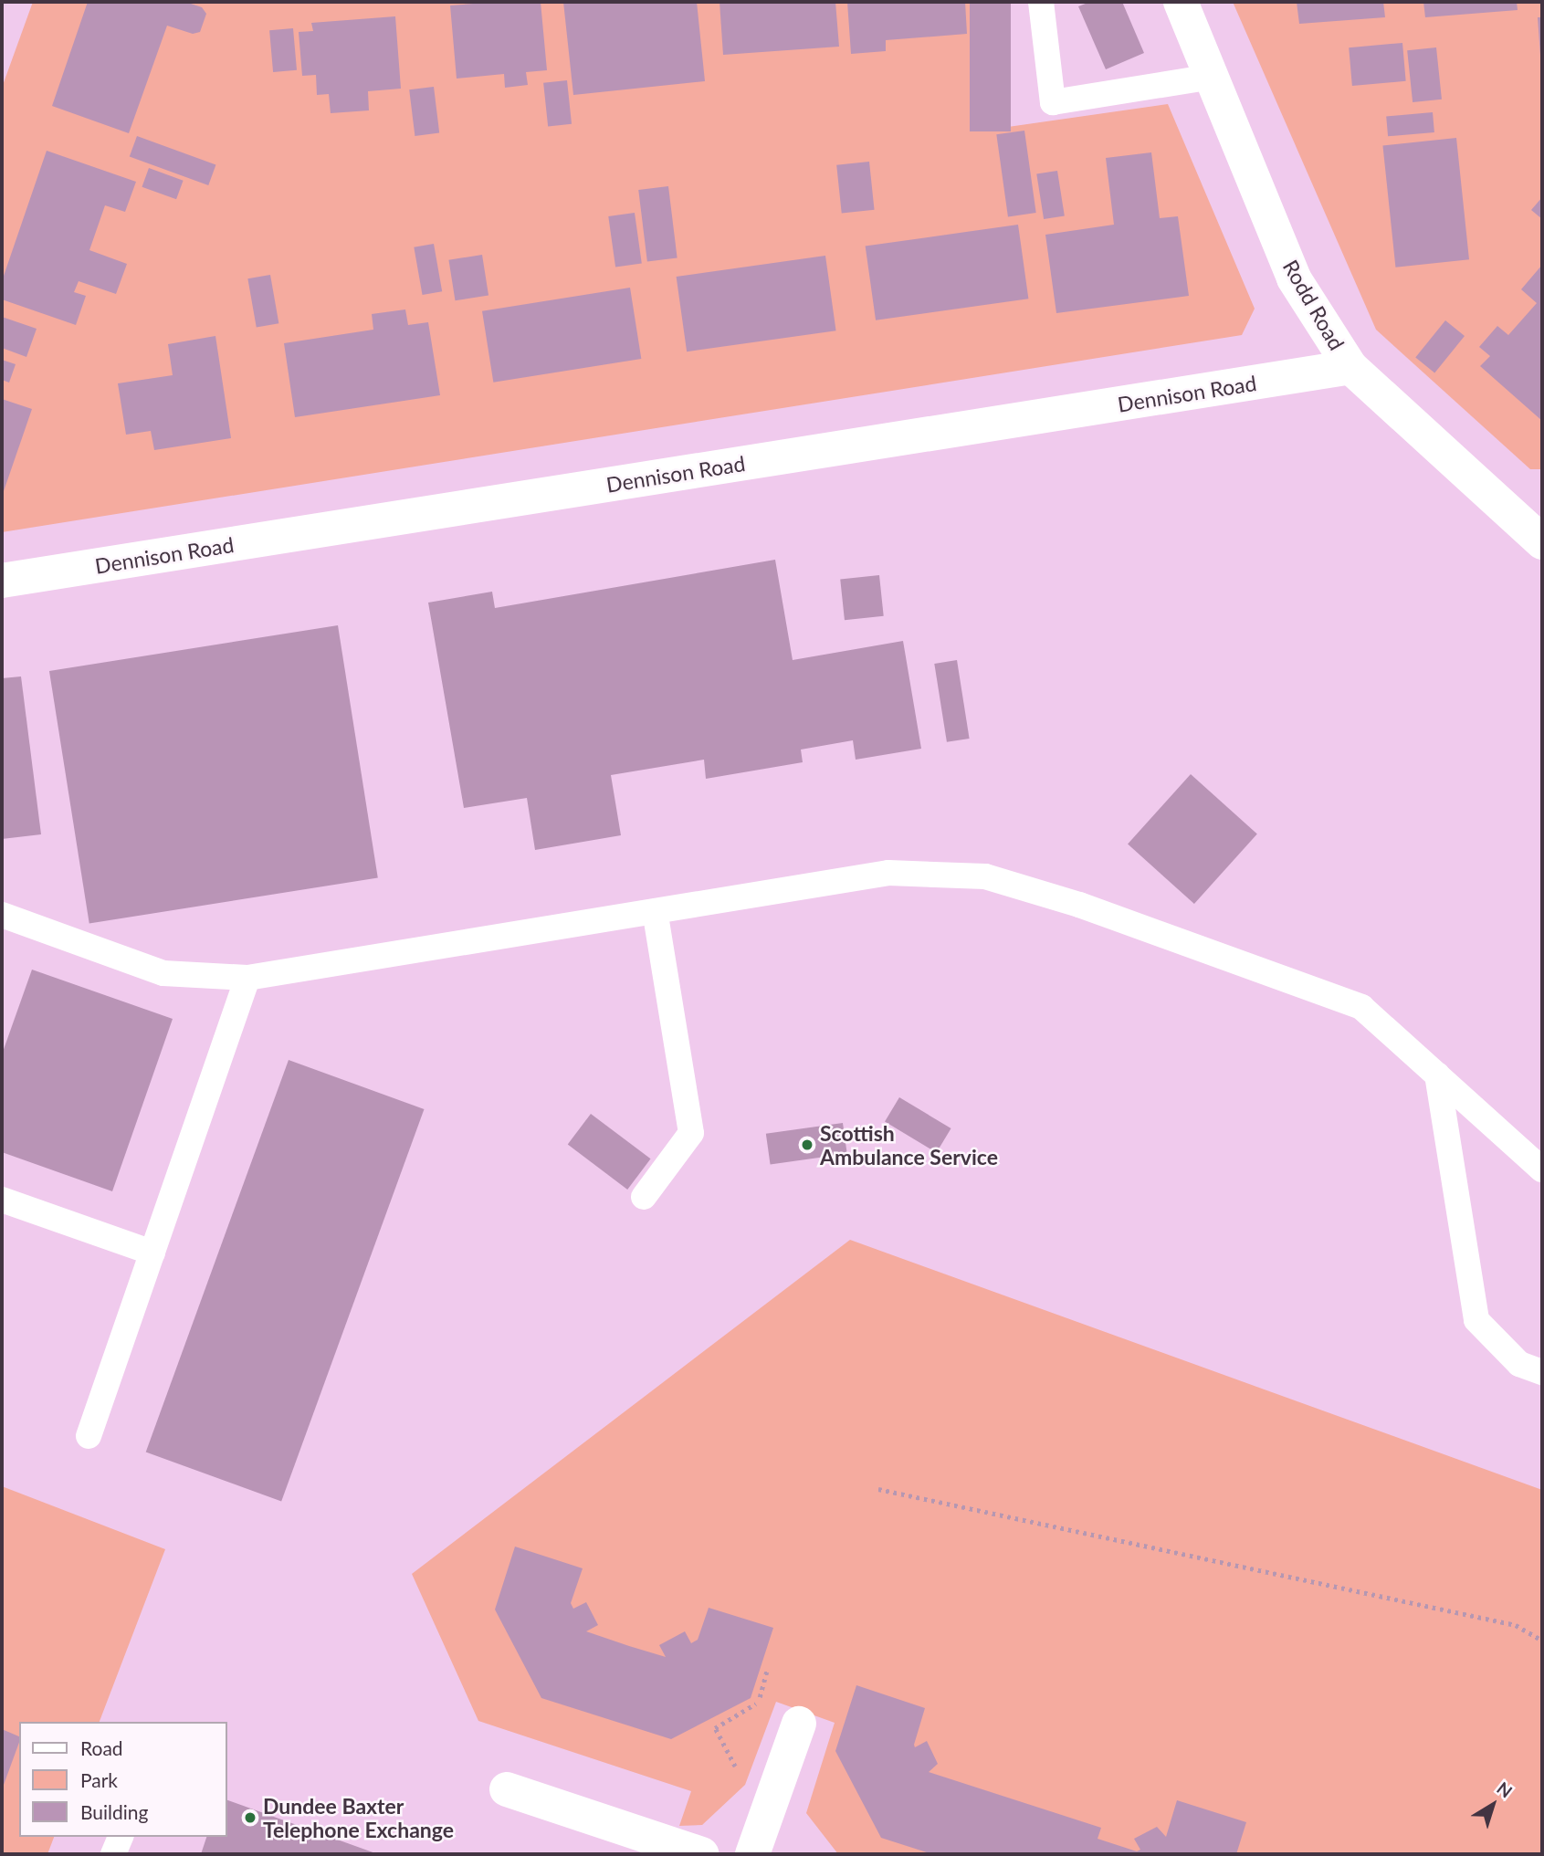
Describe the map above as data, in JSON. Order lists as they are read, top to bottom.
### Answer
{
  "streets": {
    "street": ["Rodd Road", "Dennison Road"]
  },
  "crossings": [
    ["Rodd Road", "Dennison Road"]
  ],
  "places": ["Scottish Ambulance Service", "Dundee Baxter Telephone Exchange"],
  "legend": ["Road", "Park", "Building"],
  "north": "top right"
}
